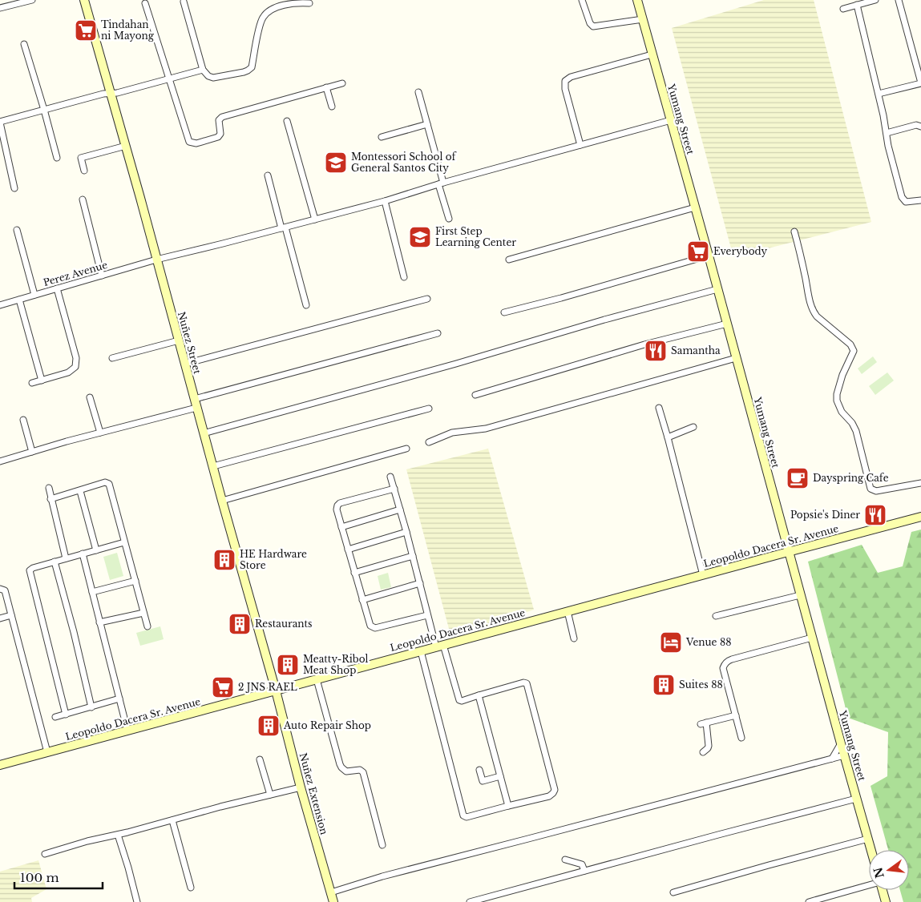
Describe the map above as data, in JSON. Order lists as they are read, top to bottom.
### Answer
{
  "streets": {
    "main road": [
      "Yumang Street",
      "Nuñez Street",
      "Leopoldo Dacera Sr. Avenue",
      "Nuñez Extension"
    ],
    "street": ["Perez Avenue"]
  },
  "crossings": [
    ["Yumang Street", "Perez Avenue"],
    ["Yumang Street", "Leopoldo Dacera Sr. Avenue"],
    ["Perez Avenue", "Nuñez Street"],
    ["Nuñez Street", "Leopoldo Dacera Sr. Avenue"],
    ["Nuñez Street", "Nuñez Extension"],
    ["Leopoldo Dacera Sr. Avenue", "Nuñez Extension"]
  ],
  "places": {
    "supermarket": ["Tindahan ni Mayong", "Everybody", "2 JNS RAEL"],
    "school or university": ["Montessori School of General Santos City", "First Step Learning Center"],
    "restaurant": ["Samantha", "Popsie's Diner"],
    "cafe": ["Dayspring Cafe"],
    "building": [
      "HE Hardware Store",
      "Restaurants",
      "Meatty-Ribol Meat Shop",
      "Suites 88",
      "Auto Repair Shop"
    ],
    "hotel": ["Venue 88"]
  },
  "scale_bar": "100 m",
  "north": "left"
}
